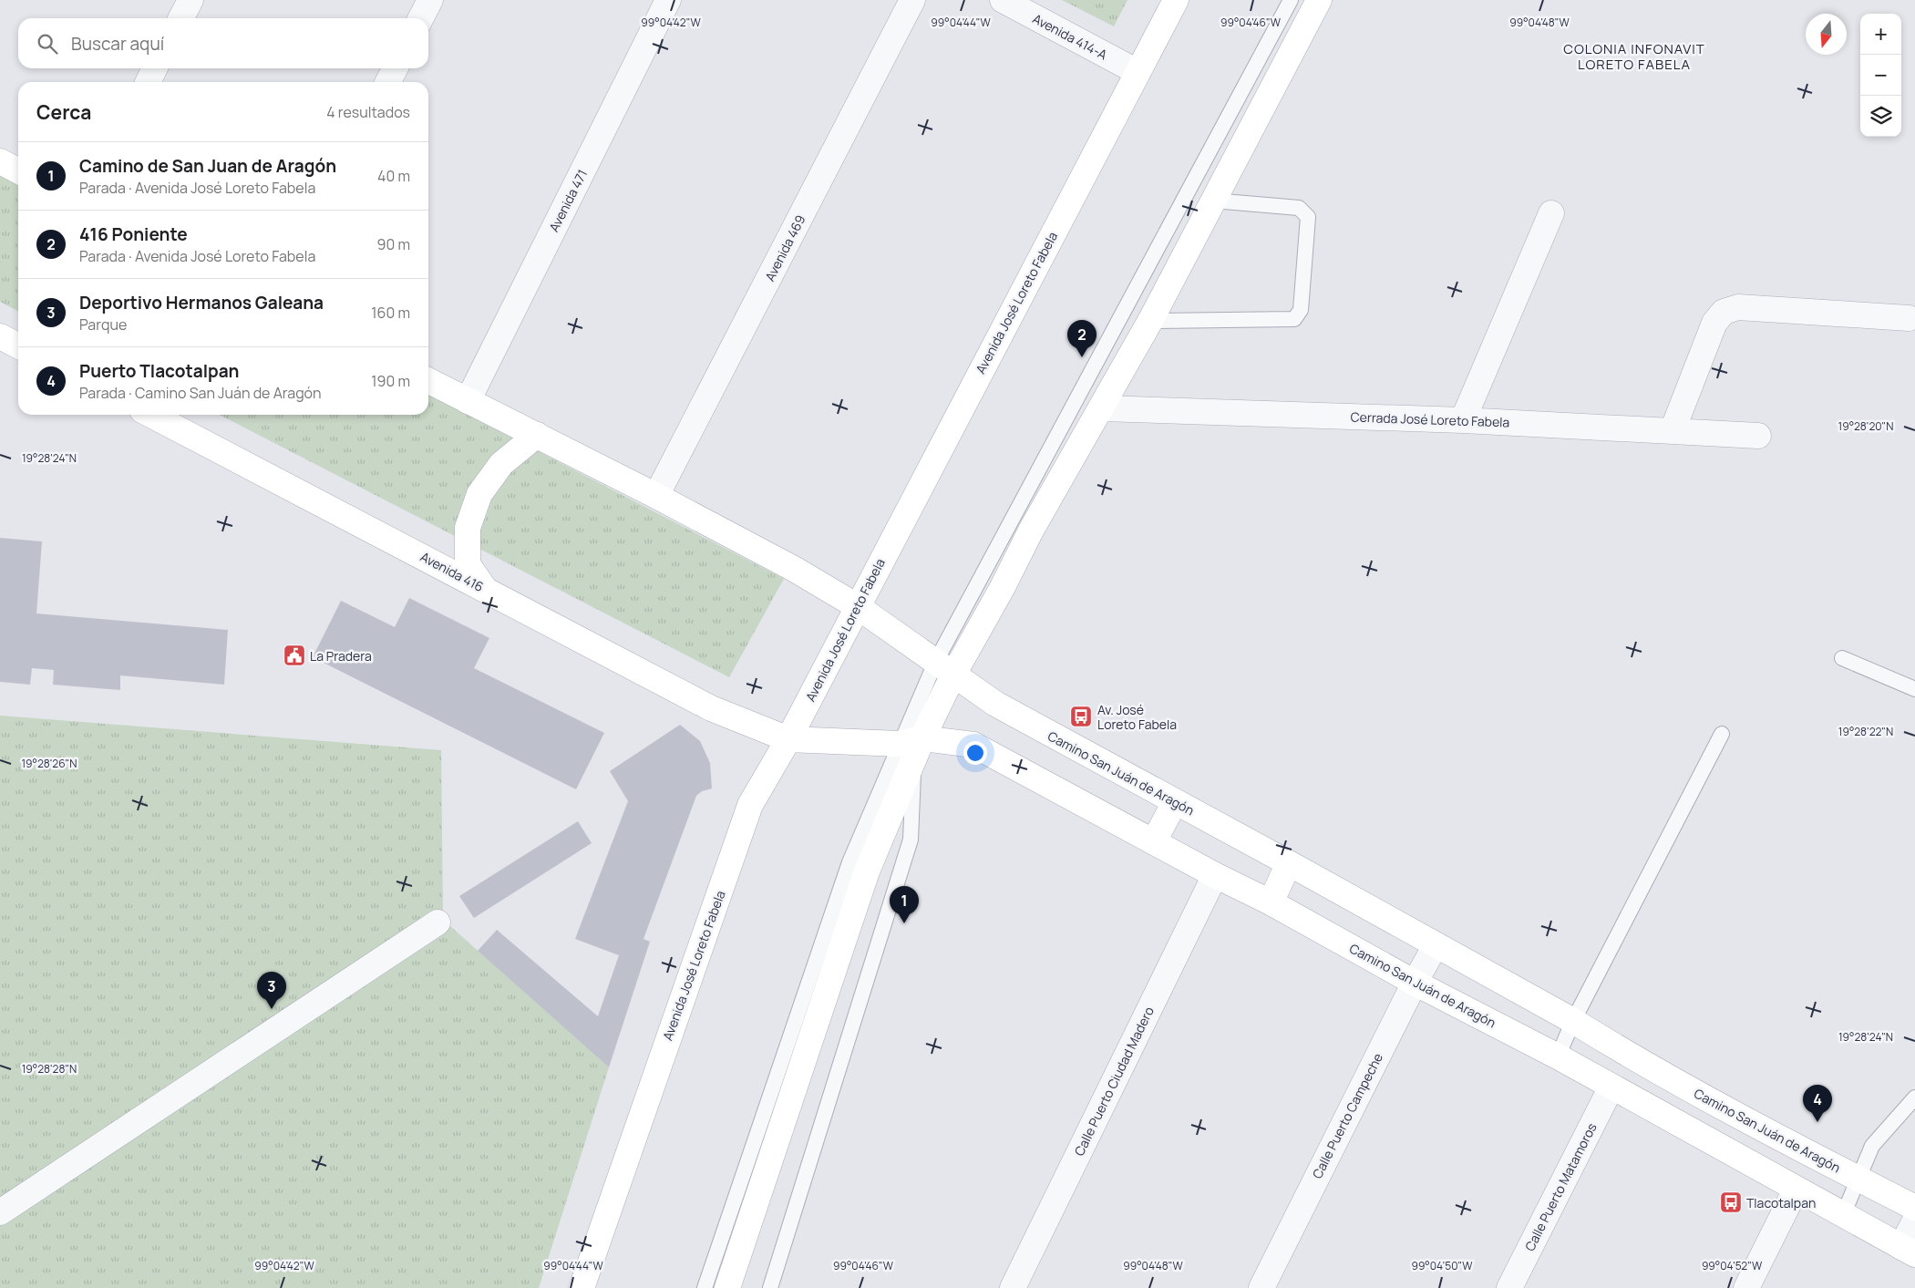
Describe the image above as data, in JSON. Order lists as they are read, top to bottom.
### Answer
{
  "streets": {
    "street": [
      "Avenida 414-A",
      "Avenida 471",
      "Avenida 469",
      "Avenida José Loreto Fabela",
      "Cerrada José Loreto Fabela",
      "Avenida 416",
      "Camino San Juán de Aragón",
      "Calle Puerto Ciudad Madero",
      "Calle Puerto Campeche",
      "Calle Puerto Matamoros"
    ]
  },
  "crossings": [
    ["Avenida 414-A", "Avenida José Loreto Fabela"],
    ["Avenida José Loreto Fabela", "Avenida 416"],
    ["Avenida José Loreto Fabela", "Camino San Juán de Aragón"],
    ["Avenida 416", "Camino San Juán de Aragón"],
    ["Camino San Juán de Aragón", "Calle Puerto Ciudad Madero"],
    ["Camino San Juán de Aragón", "Calle Puerto Campeche"],
    ["Camino San Juán de Aragón", "Calle Puerto Matamoros"]
  ],
  "districts": ["COLONIA INFONAVIT LORETO FABELA"],
  "places": {
    "public building": ["La Pradera"],
    "bus stop": ["Av. José Loreto Fabela", "Tlacotalpan"]
  },
  "north": "bottom",
  "page": {
    "map_buttons": ["+", "−"],
    "search": "Buscar aquí",
    "heading": ["Cerca", "4 resultados"],
    "list": [
      {
        "mark": "1",
        "name": "Camino de San Juan de Aragón",
        "note": "Parada · Avenida José Loreto Fabela",
        "value": "40 m"
      },
      {
        "mark": "2",
        "name": "416 Poniente",
        "note": "Parada · Avenida José Loreto Fabela",
        "value": "90 m"
      },
      {
        "mark": "3",
        "name": "Deportivo Hermanos Galeana",
        "note": "Parque",
        "value": "160 m"
      },
      {
        "mark": "4",
        "name": "Puerto Tlacotalpan",
        "note": "Parada · Camino San Juán de Aragón",
        "value": "190 m"
      }
    ],
    "pins": [
      "2",
      "1",
      "3",
      "4"
    ]
  },
  "coordinates": [
    "99°04'42\"W",
    "99°04'44\"W",
    "99°04'46\"W",
    "99°04'48\"W",
    "19°28'20\"N",
    "19°28'24\"N",
    "19°28'22\"N",
    "19°28'26\"N",
    "19°28'28\"N",
    "99°04'50\"W",
    "99°04'52\"W"
  ]
}
